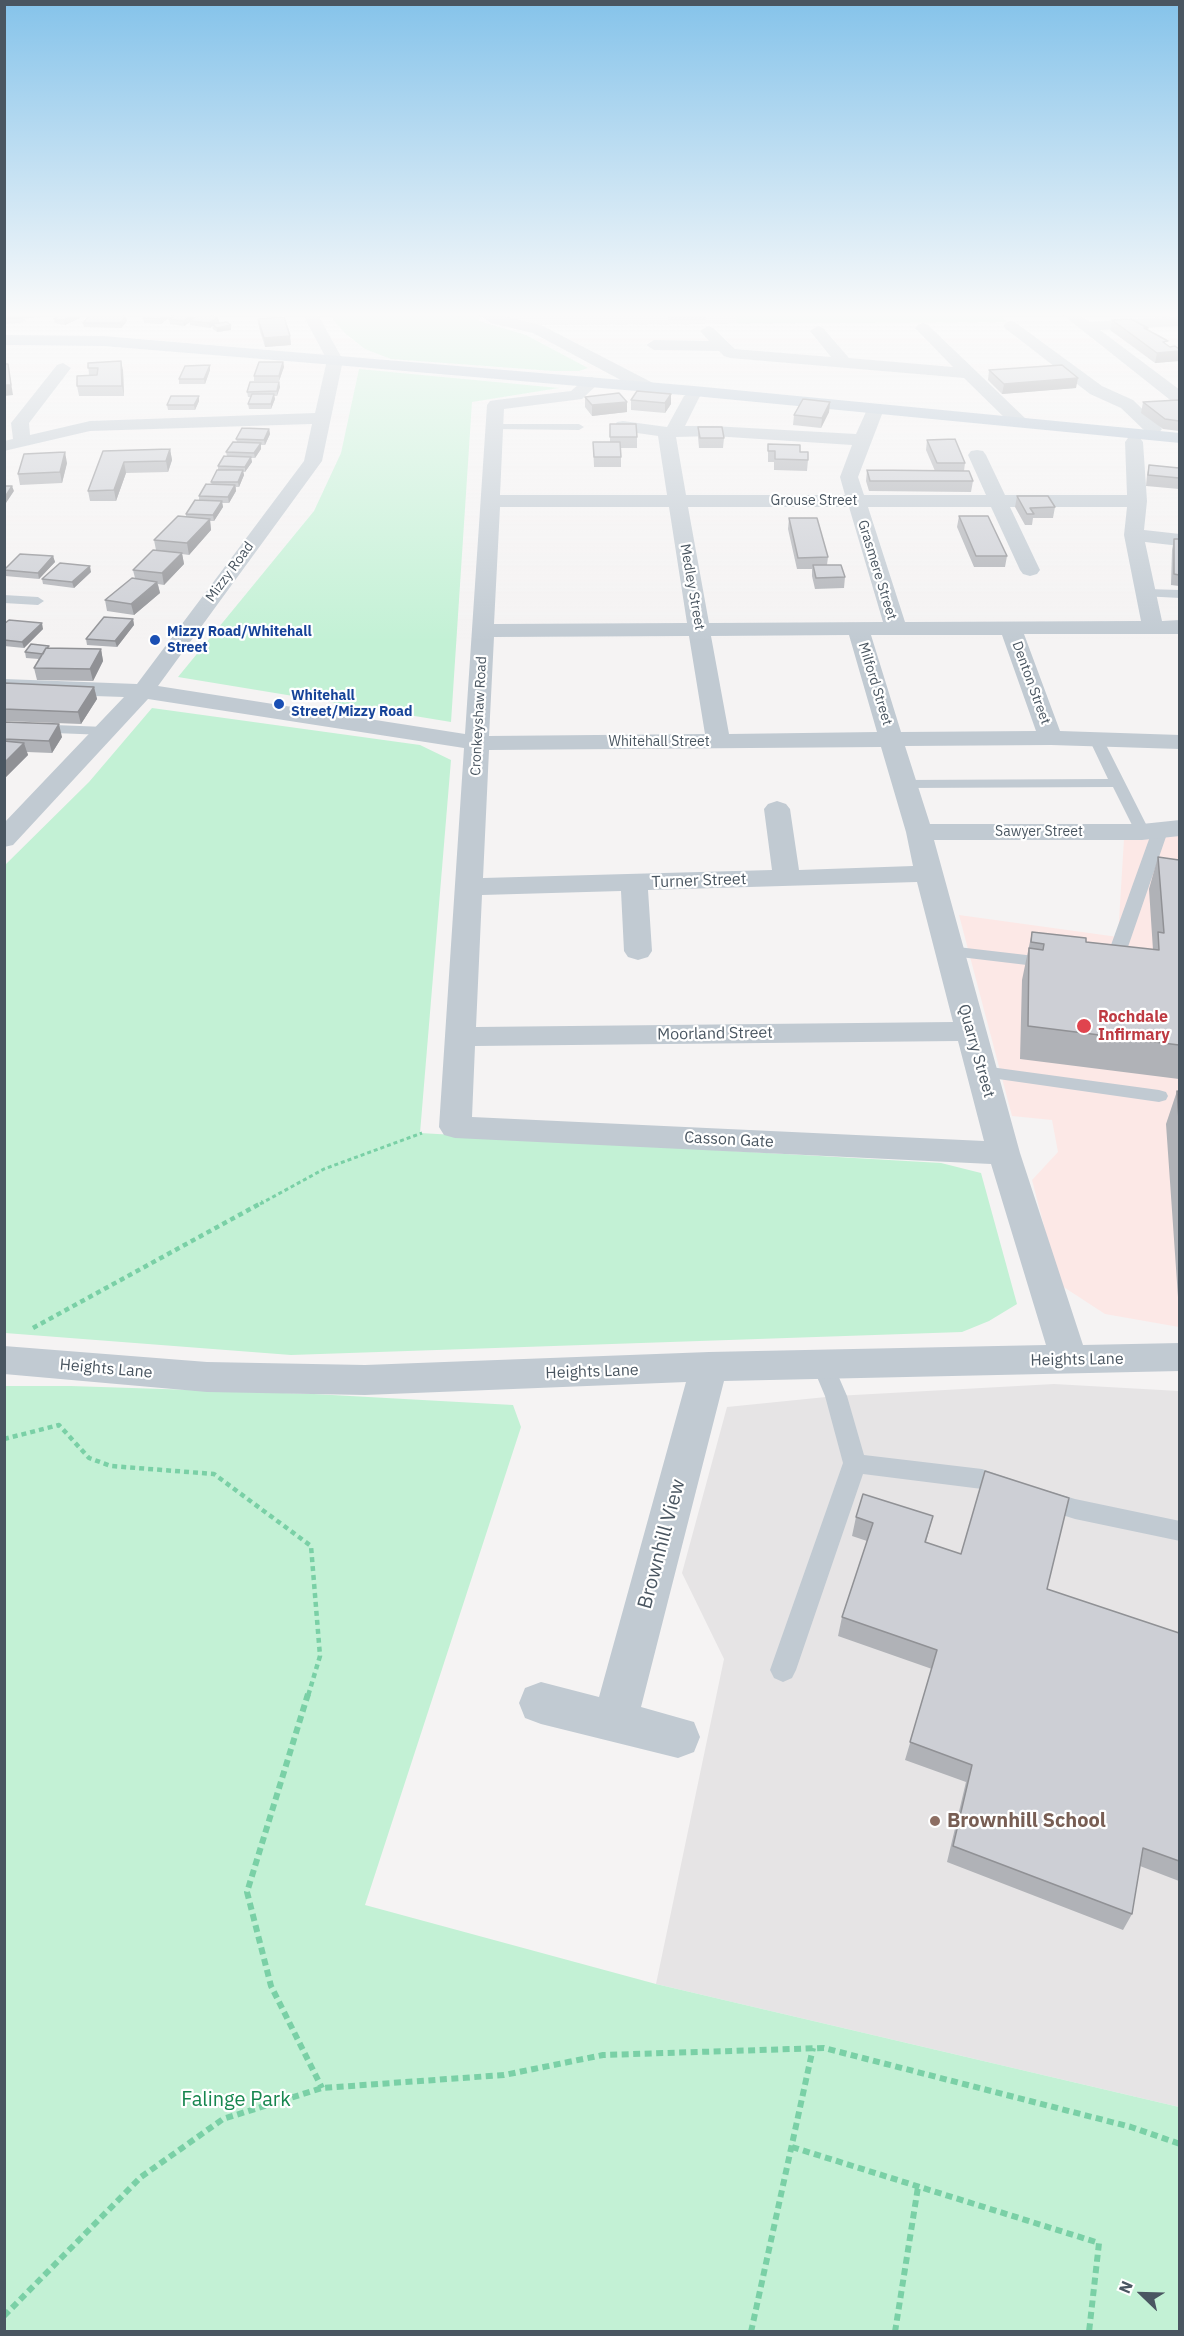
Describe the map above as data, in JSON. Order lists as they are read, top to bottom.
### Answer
{
  "streets": {
    "street": [
      "Grouse Street",
      "Grasmere Street",
      "Mizzy Road",
      "Medley Street",
      "Denton Street",
      "Milford Street",
      "Cronkeyshaw Road",
      "Whitehall Street",
      "Sawyer Street",
      "Turner Street",
      "Moorland Street",
      "Quarry Street",
      "Casson Gate",
      "Heights Lane",
      "Brownhill View"
    ]
  },
  "crossings": [
    ["Grouse Street", "Grasmere Street"],
    ["Grouse Street", "Medley Street"],
    ["Grouse Street", "Cronkeyshaw Road"],
    ["Mizzy Road", "Whitehall Street"],
    ["Medley Street", "Whitehall Street"],
    ["Denton Street", "Whitehall Street"],
    ["Milford Street", "Whitehall Street"],
    ["Milford Street", "Quarry Street"],
    ["Cronkeyshaw Road", "Whitehall Street"],
    ["Cronkeyshaw Road", "Turner Street"],
    ["Cronkeyshaw Road", "Moorland Street"],
    ["Cronkeyshaw Road", "Casson Gate"],
    ["Whitehall Street", "Quarry Street"],
    ["Sawyer Street", "Quarry Street"],
    ["Turner Street", "Quarry Street"],
    ["Moorland Street", "Quarry Street"],
    ["Quarry Street", "Casson Gate"],
    ["Quarry Street", "Heights Lane"],
    ["Heights Lane", "Brownhill View"]
  ],
  "parks": ["Falinge Park"],
  "places": [
    "Mizzy Road/Whitehall Street",
    "Whitehall Street/Mizzy Road",
    "Rochdale Infirmary",
    "Brownhill School"
  ],
  "north": "top left"
}
